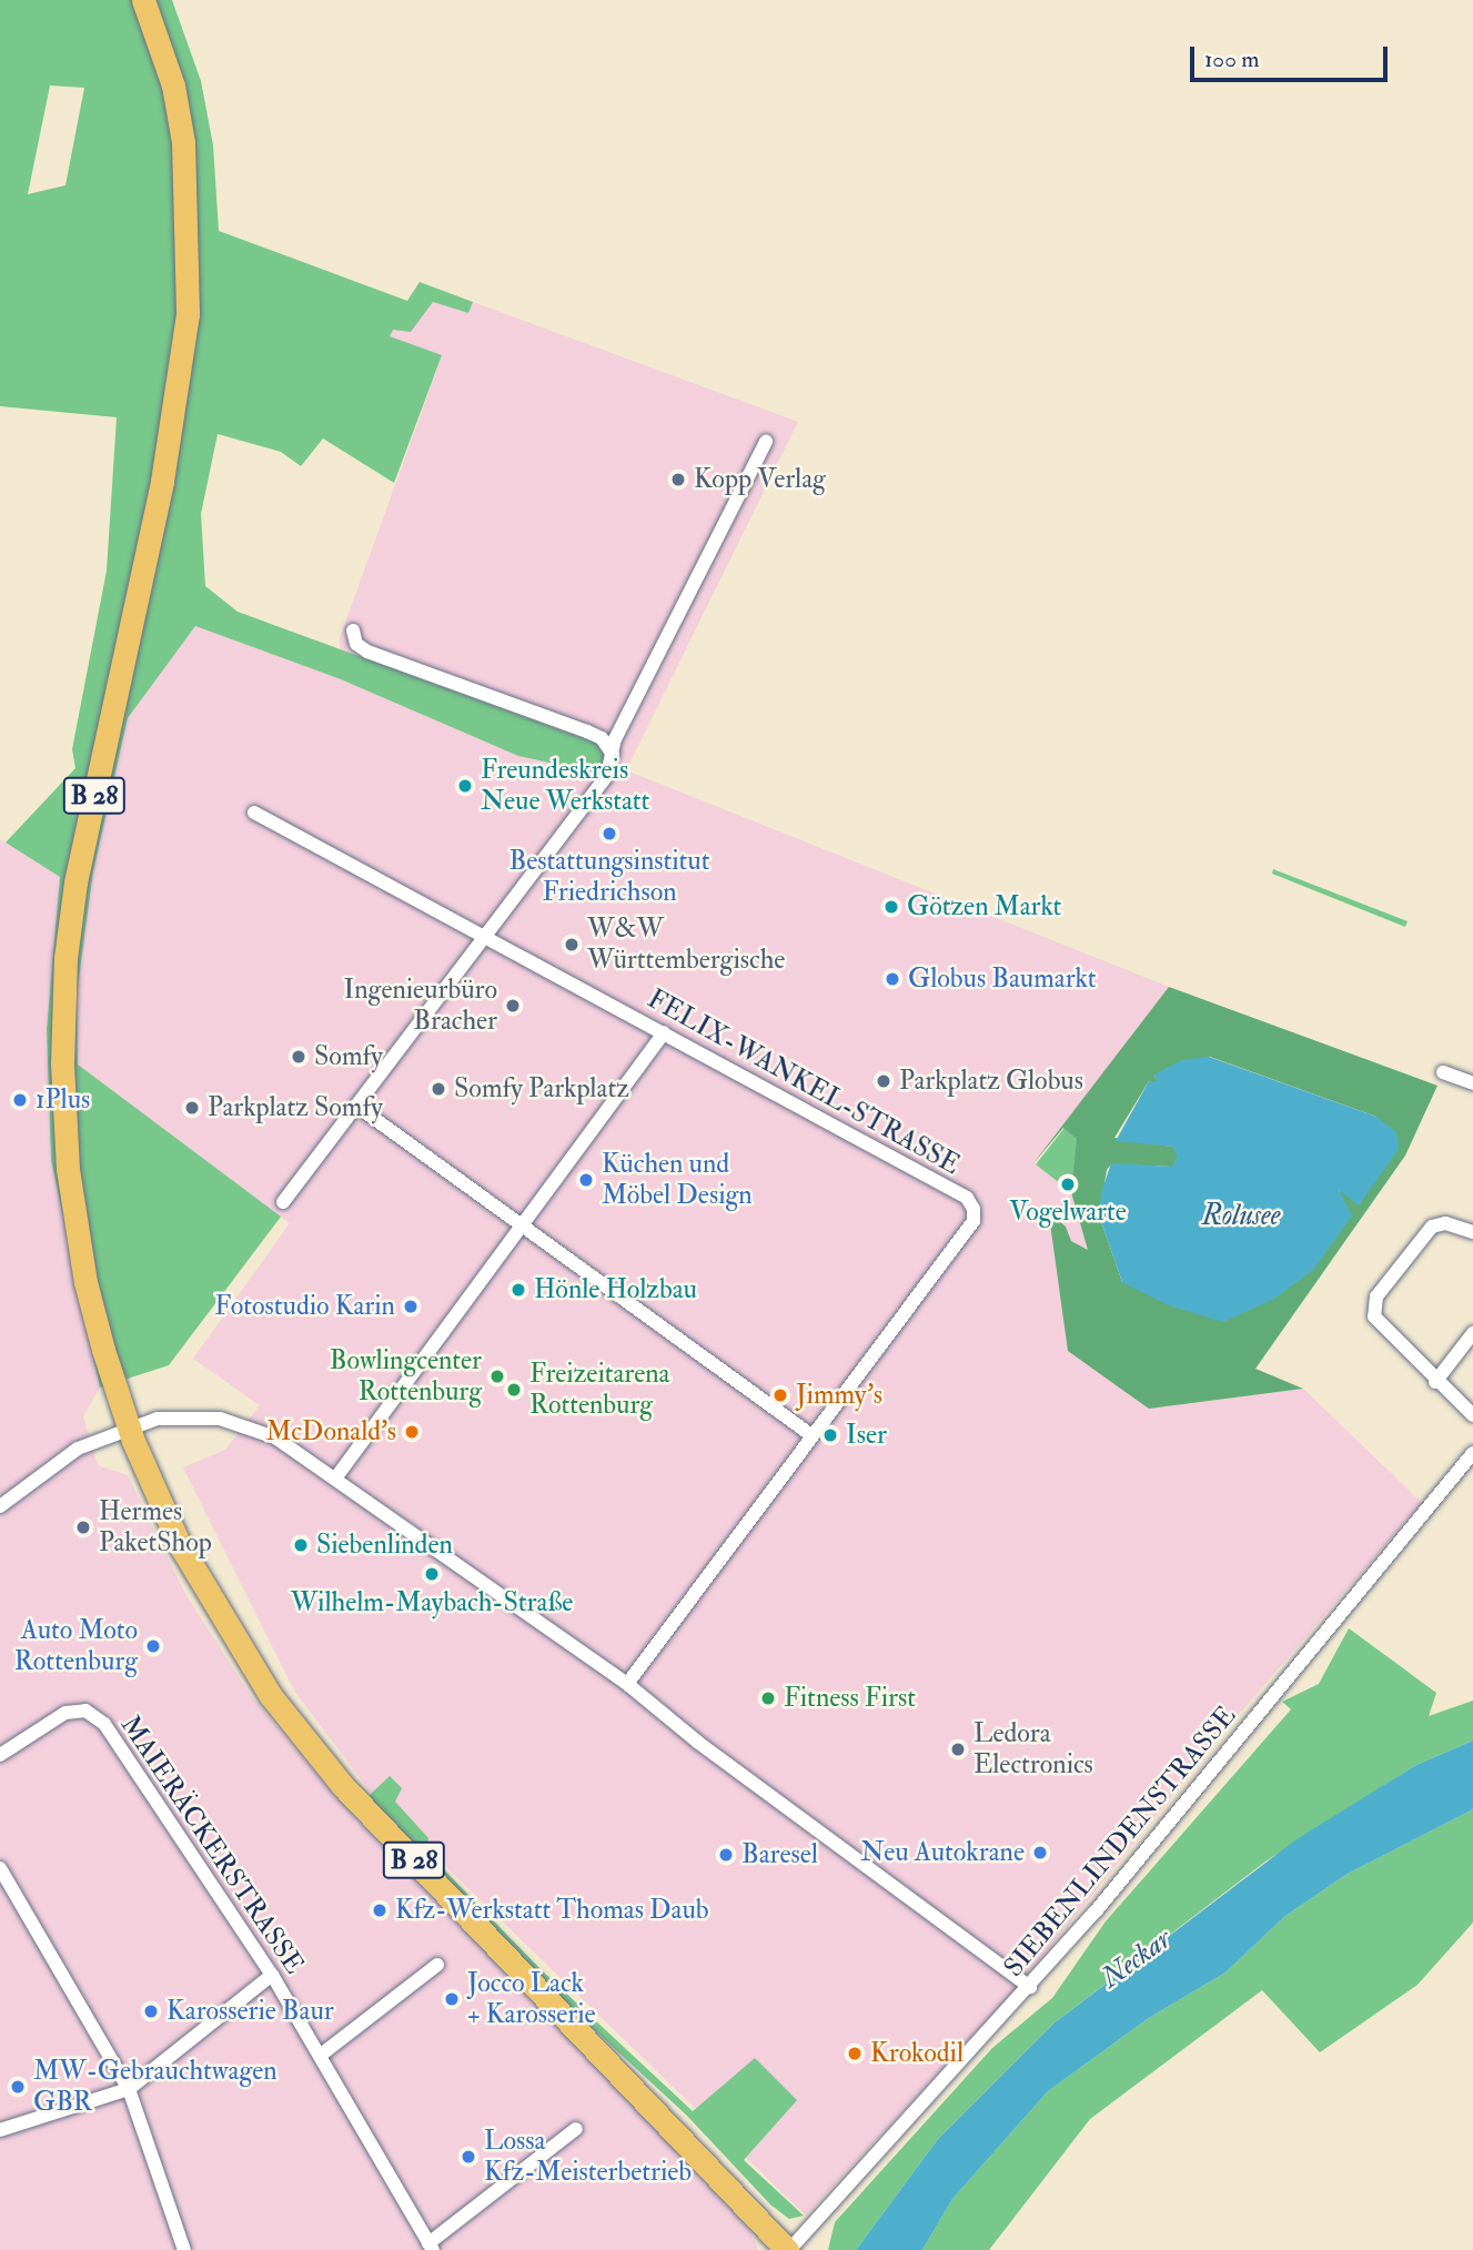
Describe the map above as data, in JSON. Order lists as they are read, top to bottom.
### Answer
{
  "streets": {
    "main road": ["B 28"],
    "street": ["FELIX-WANKEL-STRASSE", "SIEBENLINDENSTRASSE", "MAIERÄCKERSTRASSE"]
  },
  "crossings": [
    ["B 28", "SIEBENLINDENSTRASSE"]
  ],
  "water": ["Rolusee", "Neckar"],
  "places": [
    "Kopp Verlag",
    "Freundeskreis Neue Werkstatt",
    "Bestattungsinstitut Friedrichson",
    "Götzen Markt",
    "W&W Württembergische",
    "Globus Baumarkt",
    "Ingenieurbüro Bracher",
    "Somfy",
    "Parkplatz Globus",
    "Somfy Parkplatz",
    "1Plus",
    "Parkplatz Somfy",
    "Küchen und Möbel Design",
    "Vogelwarte",
    "Hönle Holzbau",
    "Fotostudio Karin",
    "Bowlingcenter Rottenburg",
    "Freizeitarena Rottenburg",
    "Jimmy's",
    "McDonald's",
    "Iser",
    "Hermes PaketShop",
    "Siebenlinden",
    "Wilhelm-Maybach-Straße",
    "Auto Moto Rottenburg",
    "Fitness First",
    "Ledora Electronics",
    "Neu Autokrane",
    "Baresel",
    "Kfz-Werkstatt Thomas Daub",
    "Jocco Lack + Karosserie",
    "Karosserie Baur",
    "Krokodil",
    "MW-Gebrauchtwagen GBR",
    "Lossa Kfz-Meisterbetrieb"
  ],
  "scale_bar": "100 m"
}
